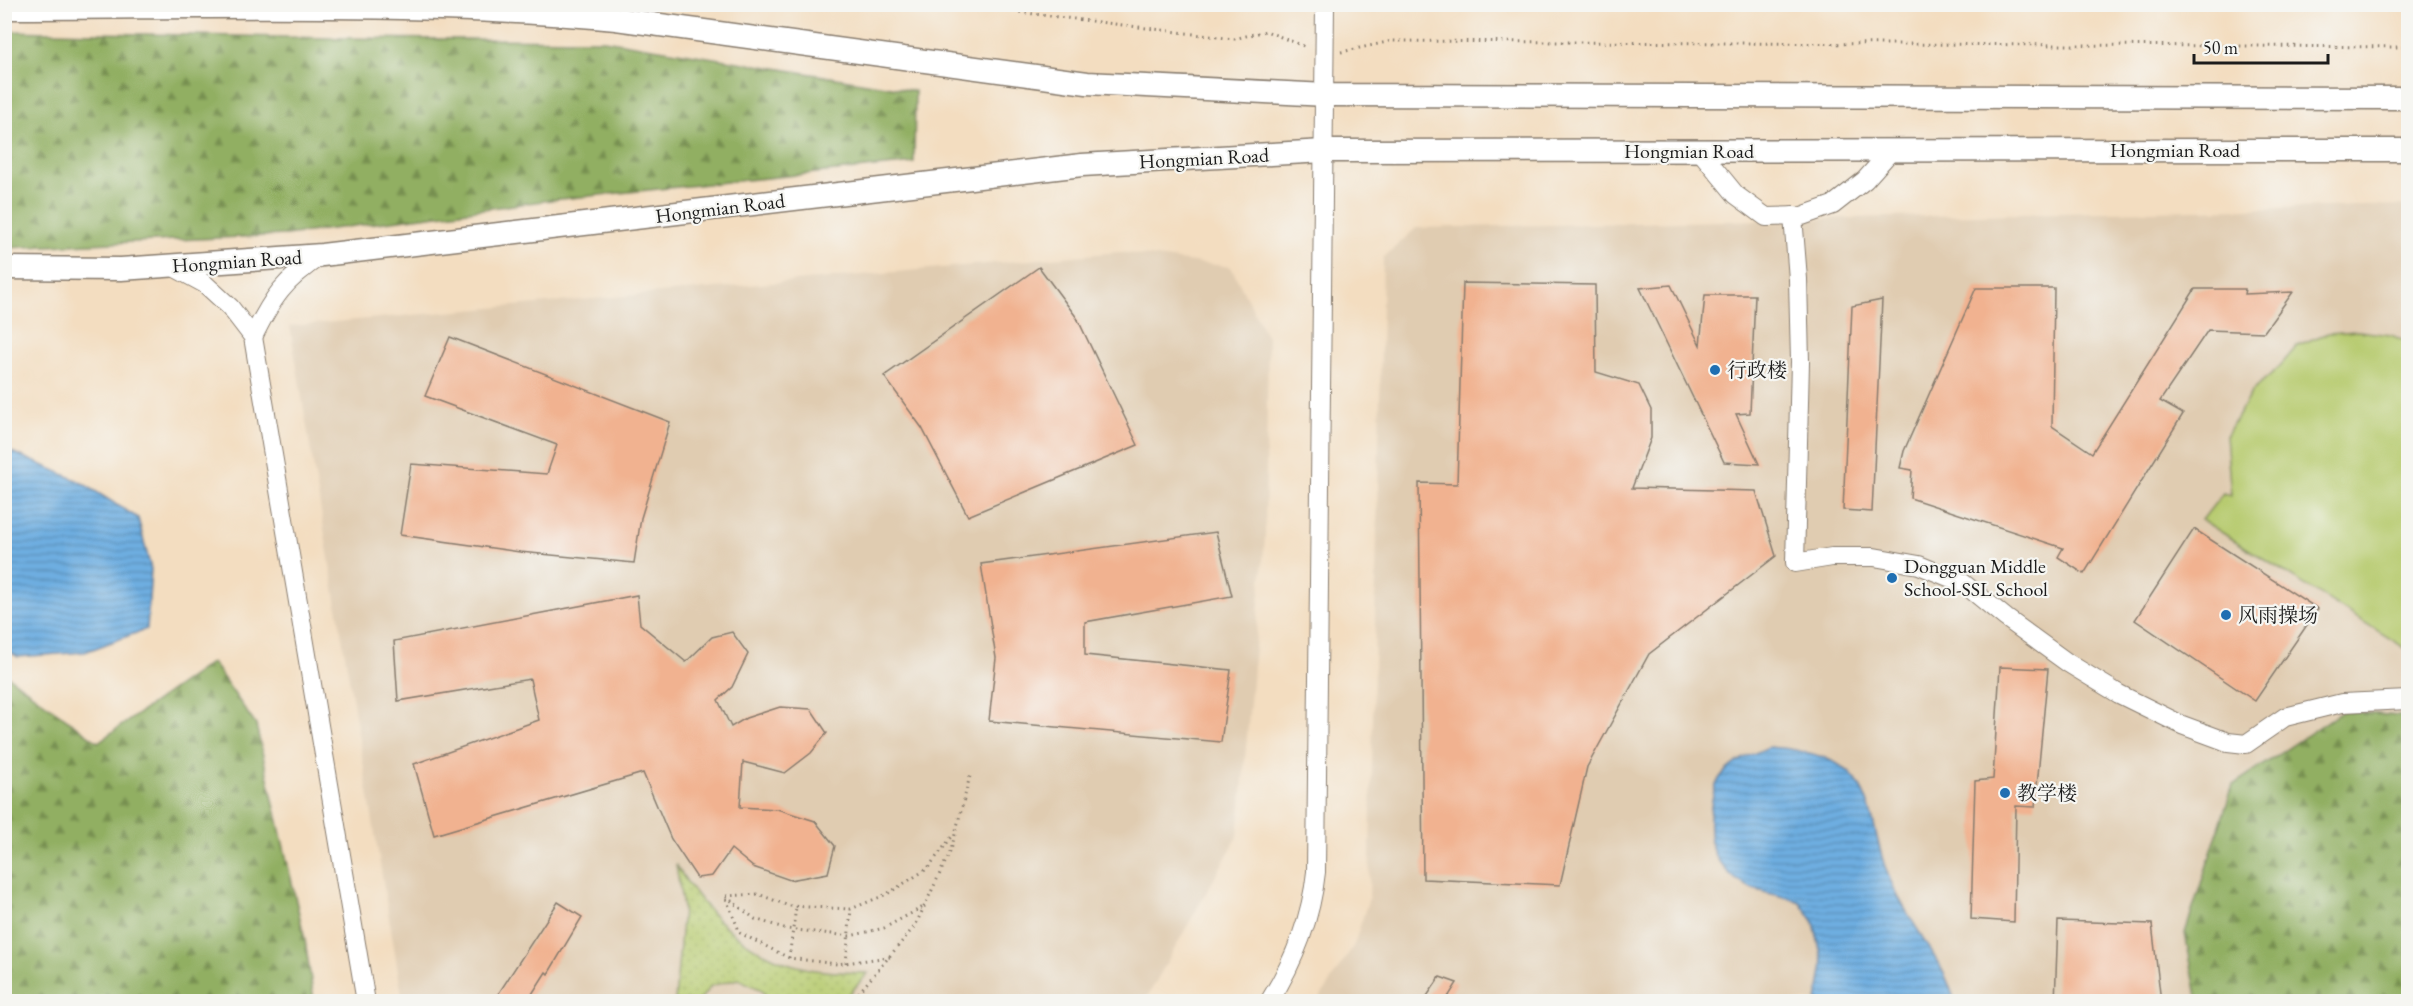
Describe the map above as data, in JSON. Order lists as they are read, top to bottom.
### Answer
{
  "streets": {
    "main road": ["Hongmian Road"]
  },
  "places": [
    "行政楼",
    "Dongguan Middle School-SSL School",
    "风雨操场",
    "教学楼"
  ],
  "scale_bar": "50 m"
}
